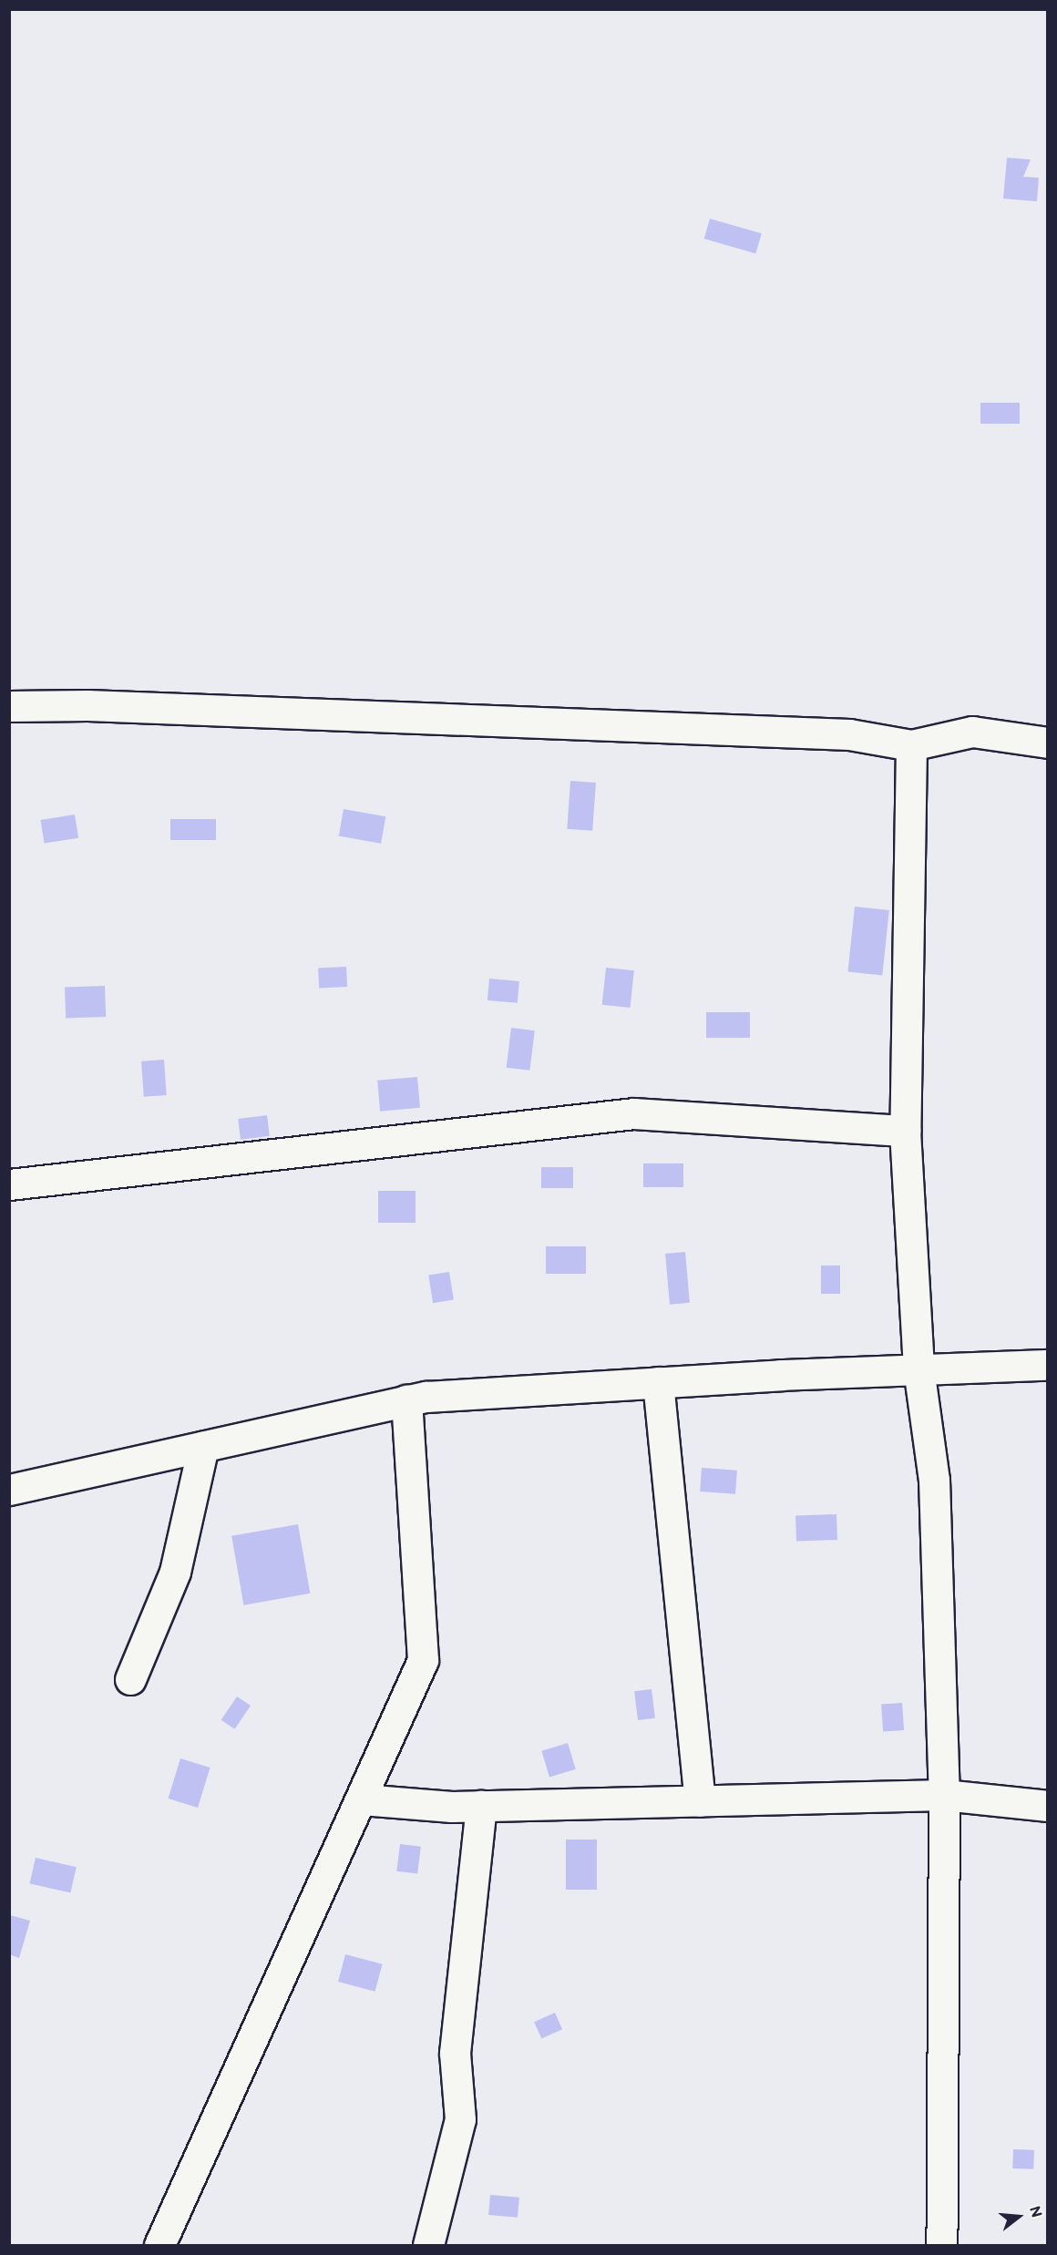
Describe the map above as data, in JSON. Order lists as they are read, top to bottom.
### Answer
{
  "north": "right"
}
